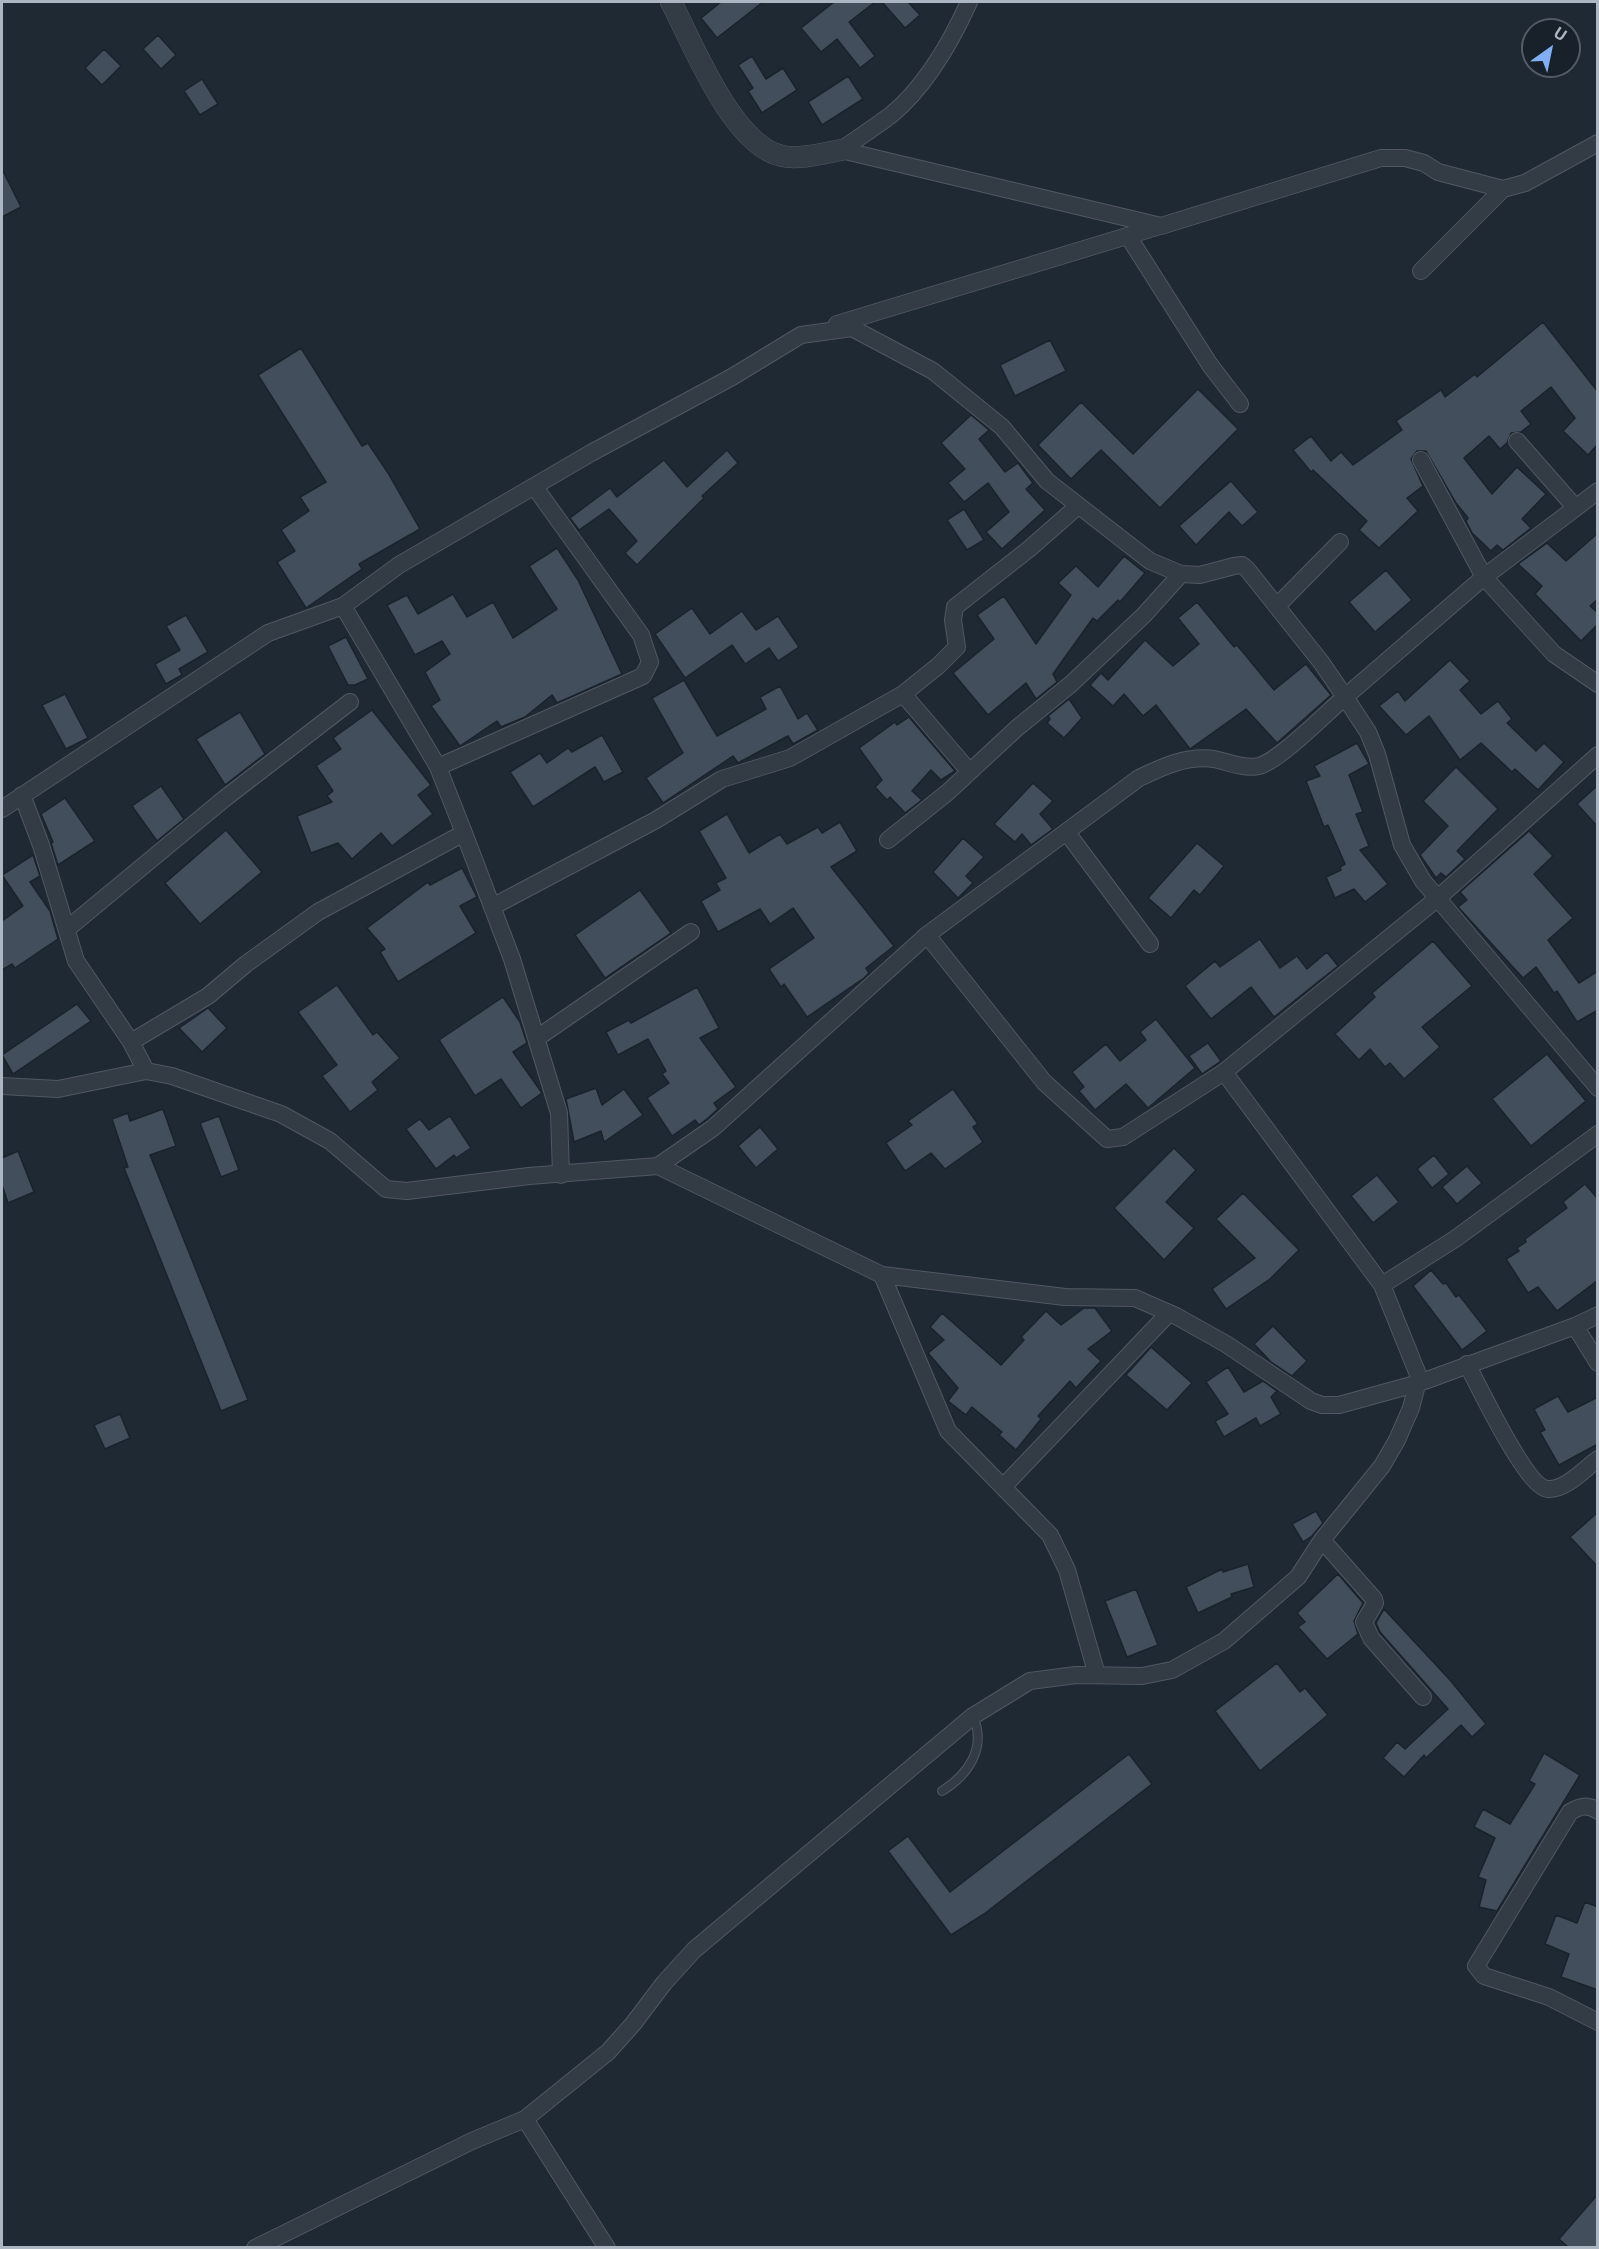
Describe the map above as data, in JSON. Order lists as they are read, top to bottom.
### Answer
{
  "north": "top right"
}
